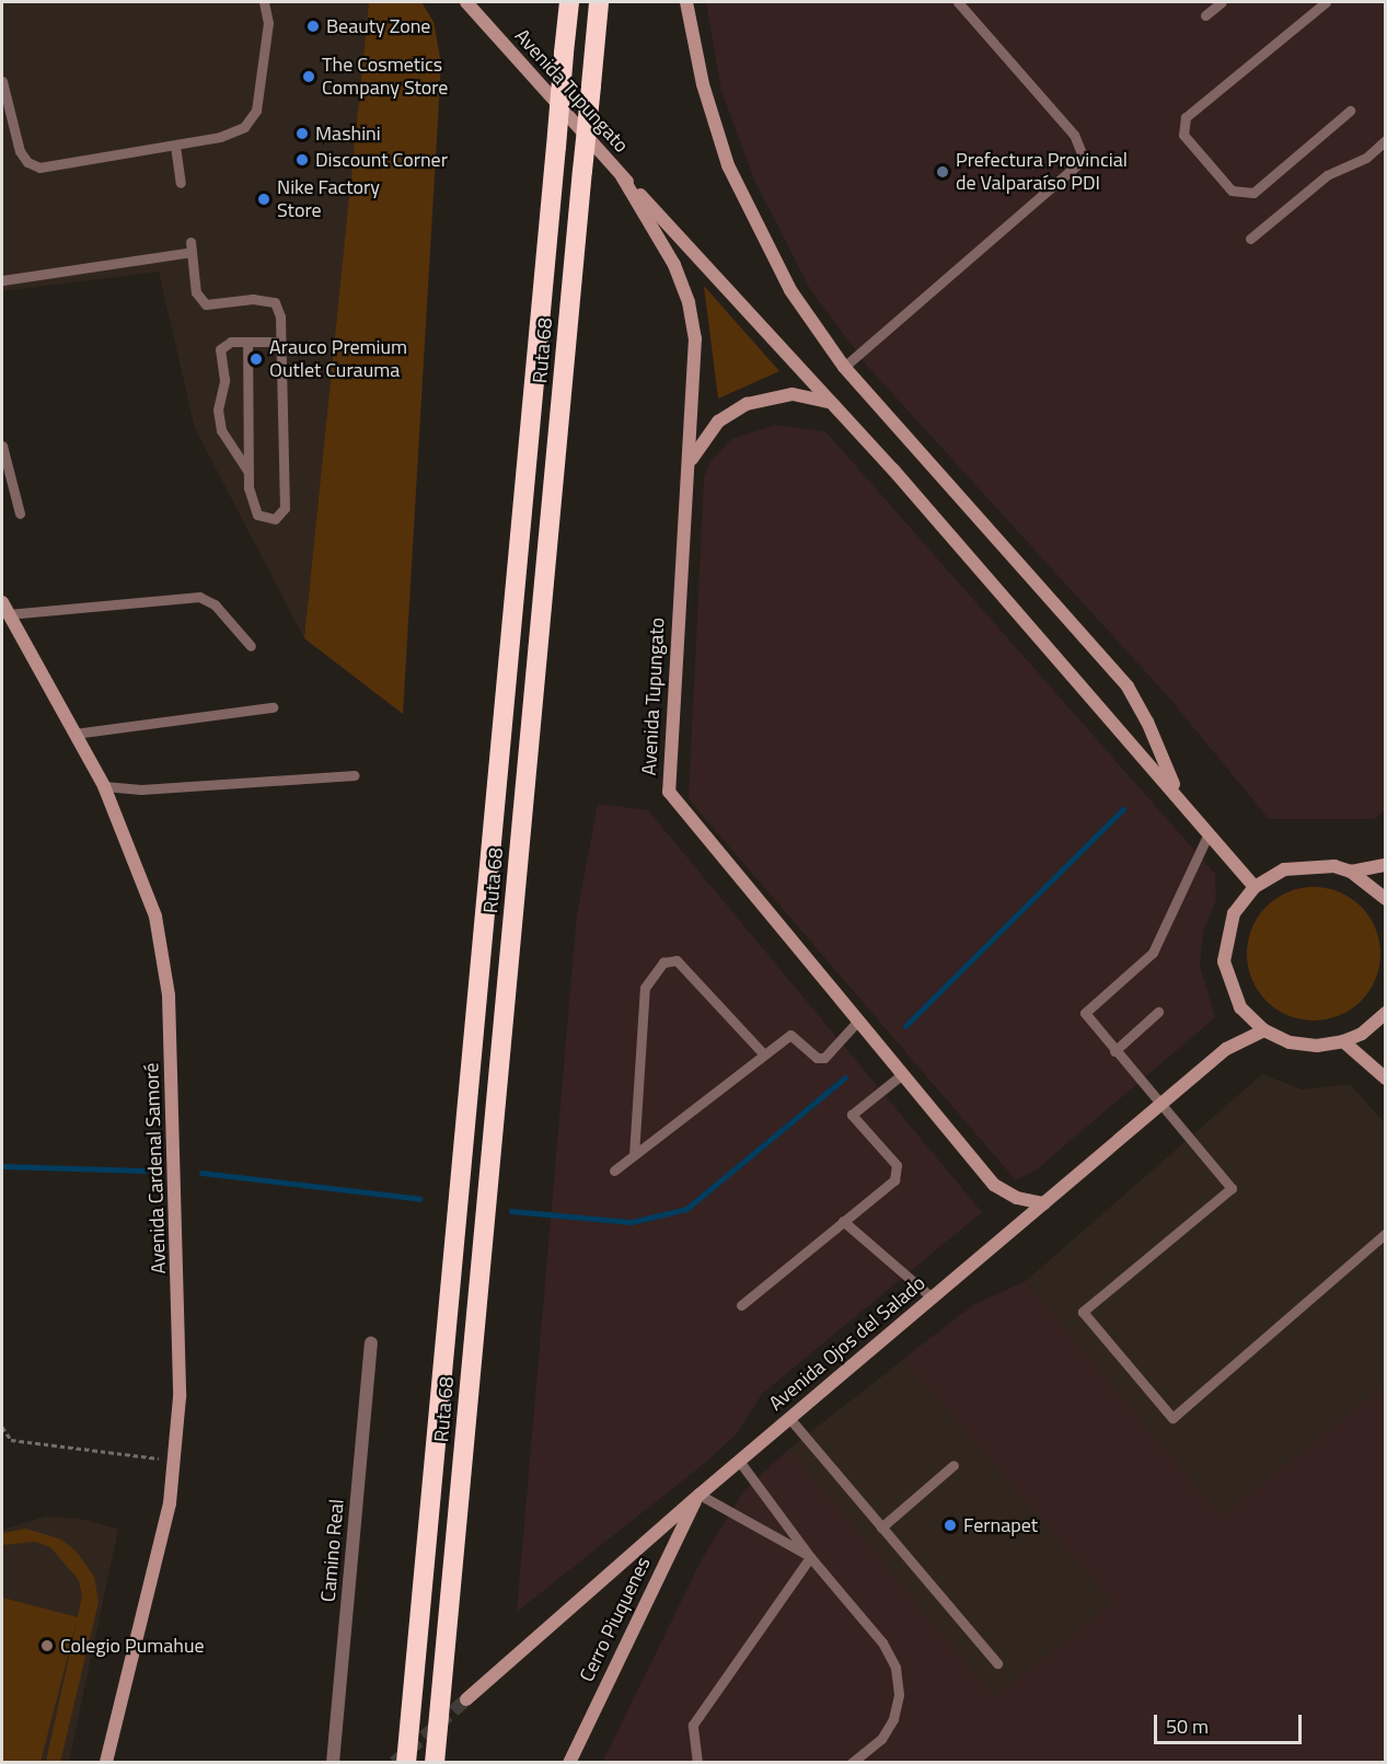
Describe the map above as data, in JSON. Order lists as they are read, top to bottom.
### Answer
{
  "streets": {
    "highway": ["Ruta 68"],
    "main road": [
      "Avenida Tupungato",
      "Avenida Cardenal Samoré",
      "Avenida Ojos del Salado",
      "Cerro Piuquenes"
    ],
    "street": ["Camino Real"]
  },
  "crossings": [
    ["Avenida Tupungato", "Avenida Ojos del Salado"],
    ["Avenida Ojos del Salado", "Cerro Piuquenes"]
  ],
  "places": [
    "Beauty Zone",
    "The Cosmetics Company Store",
    "Mashini",
    "Discount Corner",
    "Prefectura Provincial de Valparaíso PDI",
    "Nike Factory Store",
    "Arauco Premium Outlet Curauma",
    "Fernapet",
    "Colegio Pumahue"
  ],
  "scale_bar": "50 m"
}
